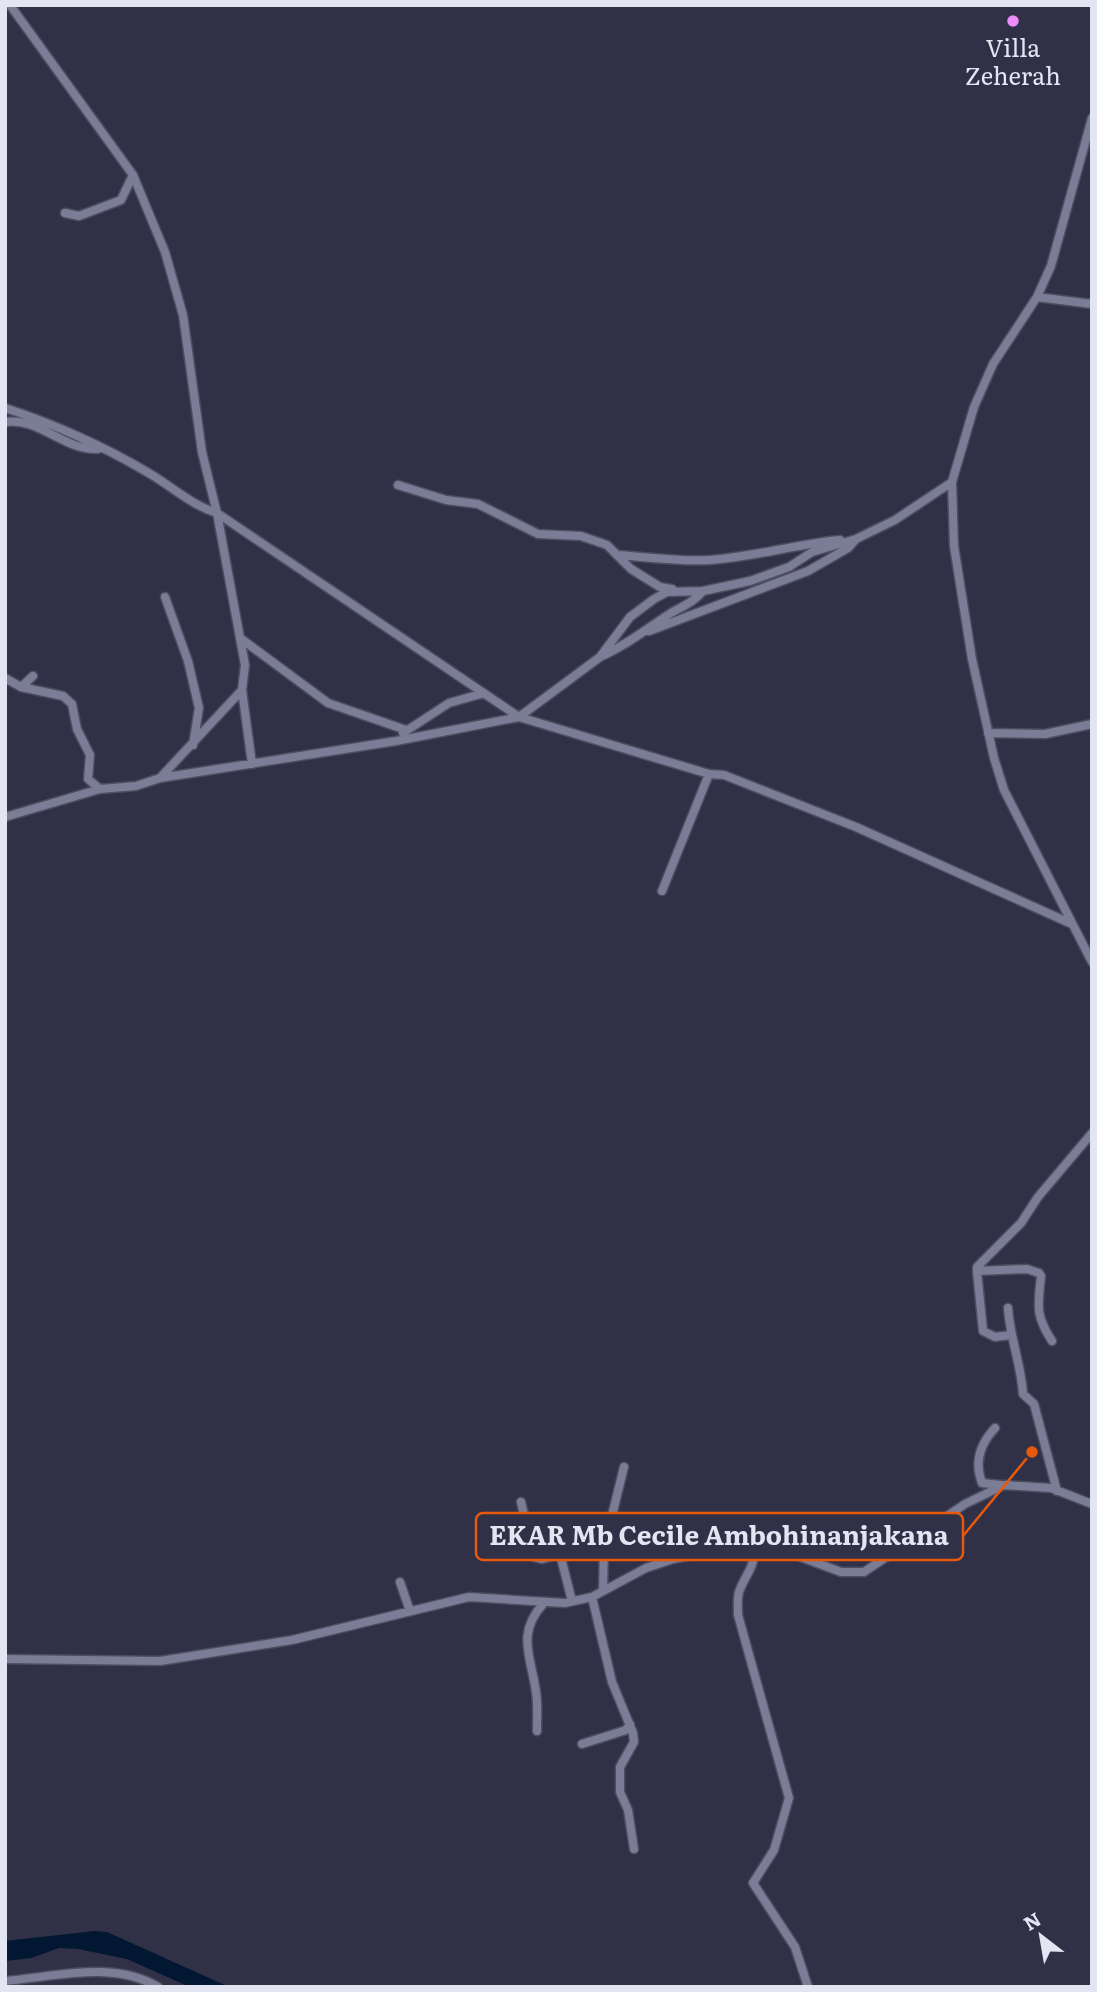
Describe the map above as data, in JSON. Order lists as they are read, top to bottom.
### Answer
{
  "places": ["Villa Zeherah", "EKAR Mb Cecile Ambohinanjakana"],
  "north": "top left"
}
